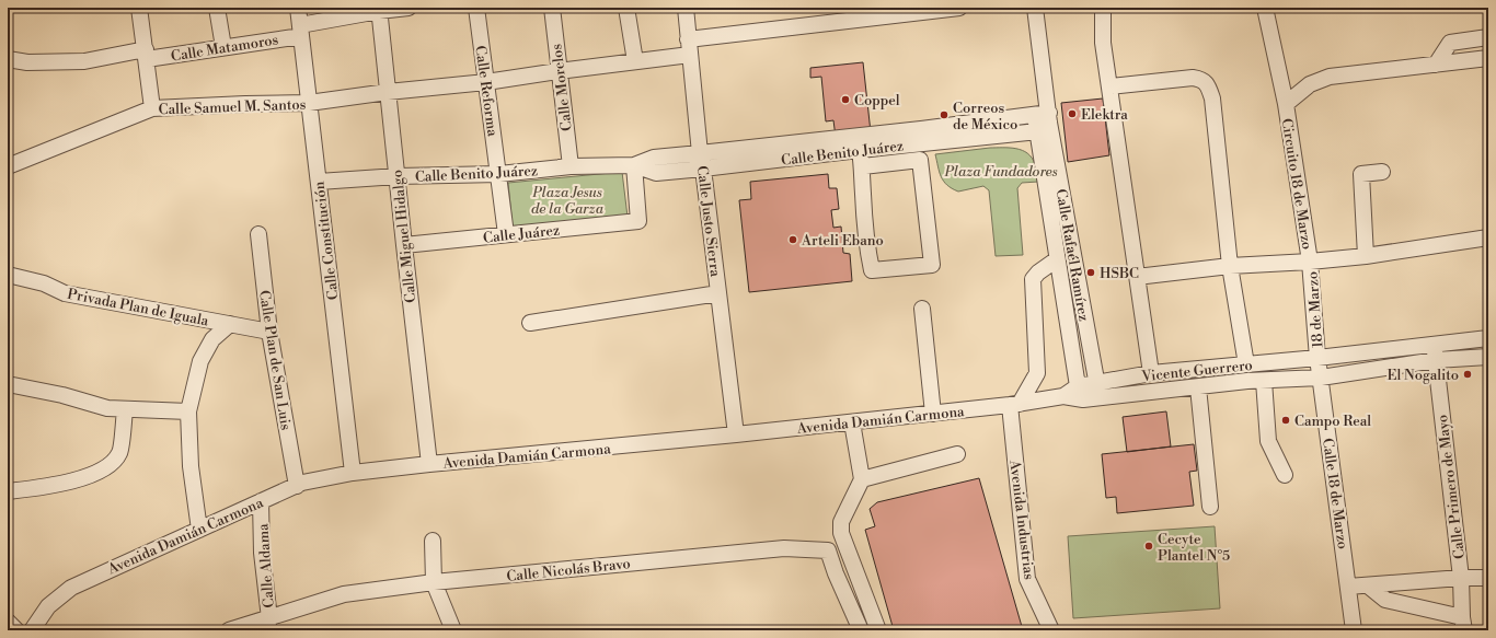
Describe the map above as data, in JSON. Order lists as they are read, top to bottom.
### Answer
{
  "streets": {
    "street": [
      "Calle Matamoros",
      "Calle Morelos",
      "Calle Reforma",
      "Calle Samuel M. Santos",
      "Calle Benito Juárez",
      "Circuito 18 de Marzo",
      "Calle Justo Sierra",
      "Calle Juárez",
      "Calle Miguel Hidalgo",
      "Calle Constitución",
      "Calle Rafaél Ramírez",
      "Privada Plan de Iguala",
      "18 de Marzo",
      "Calle Plan de San Luis",
      "Vicente Guerrero",
      "Avenida Damián Carmona",
      "Calle Primero de Mayo",
      "Calle 18 de Marzo",
      "Avenida Industrias",
      "Calle Aldama",
      "Calle Nicolás Bravo"
    ]
  },
  "crossings": [
    ["Calle Matamoros", "Calle Miguel Hidalgo"],
    ["Calle Matamoros", "Calle Constitución"],
    ["Calle Morelos", "Calle Samuel M. Santos"],
    ["Calle Morelos", "Calle Benito Juárez"],
    ["Calle Reforma", "Calle Samuel M. Santos"],
    ["Calle Reforma", "Calle Benito Juárez"],
    ["Calle Reforma", "Calle Juárez"],
    ["Calle Samuel M. Santos", "Calle Justo Sierra"],
    ["Calle Samuel M. Santos", "Calle Miguel Hidalgo"],
    ["Calle Samuel M. Santos", "Calle Constitución"],
    ["Calle Benito Juárez", "Calle Justo Sierra"],
    ["Calle Benito Juárez", "Calle Juárez"],
    ["Calle Benito Juárez", "Calle Miguel Hidalgo"],
    ["Calle Benito Juárez", "Calle Constitución"],
    ["Calle Benito Juárez", "Calle Rafaél Ramírez"],
    ["Circuito 18 de Marzo", "18 de Marzo"],
    ["Calle Justo Sierra", "Avenida Damián Carmona"],
    ["Calle Juárez", "Calle Miguel Hidalgo"],
    ["Calle Miguel Hidalgo", "Avenida Damián Carmona"],
    ["Calle Constitución", "Avenida Damián Carmona"],
    ["Calle Rafaél Ramírez", "Vicente Guerrero"],
    ["Calle Rafaél Ramírez", "Avenida Damián Carmona"],
    ["Privada Plan de Iguala", "Calle Plan de San Luis"],
    ["18 de Marzo", "Vicente Guerrero"],
    ["18 de Marzo", "Calle 18 de Marzo"],
    ["Calle Plan de San Luis", "Avenida Damián Carmona"],
    ["Vicente Guerrero", "Avenida Damián Carmona"],
    ["Vicente Guerrero", "Calle Primero de Mayo"],
    ["Vicente Guerrero", "Calle 18 de Marzo"],
    ["Avenida Damián Carmona", "Avenida Industrias"],
    ["Avenida Damián Carmona", "Calle Aldama"],
    ["Calle Aldama", "Calle Nicolás Bravo"]
  ],
  "parks": ["Plaza Fundadores", "Plaza Jesus de la Garza"],
  "places": [
    "Coppel",
    "Elektra",
    "Correos de México",
    "Arteli Ebano",
    "HSBC",
    "El Nogalito",
    "Campo Real",
    "Cecyte Plantel N°5"
  ]
}
